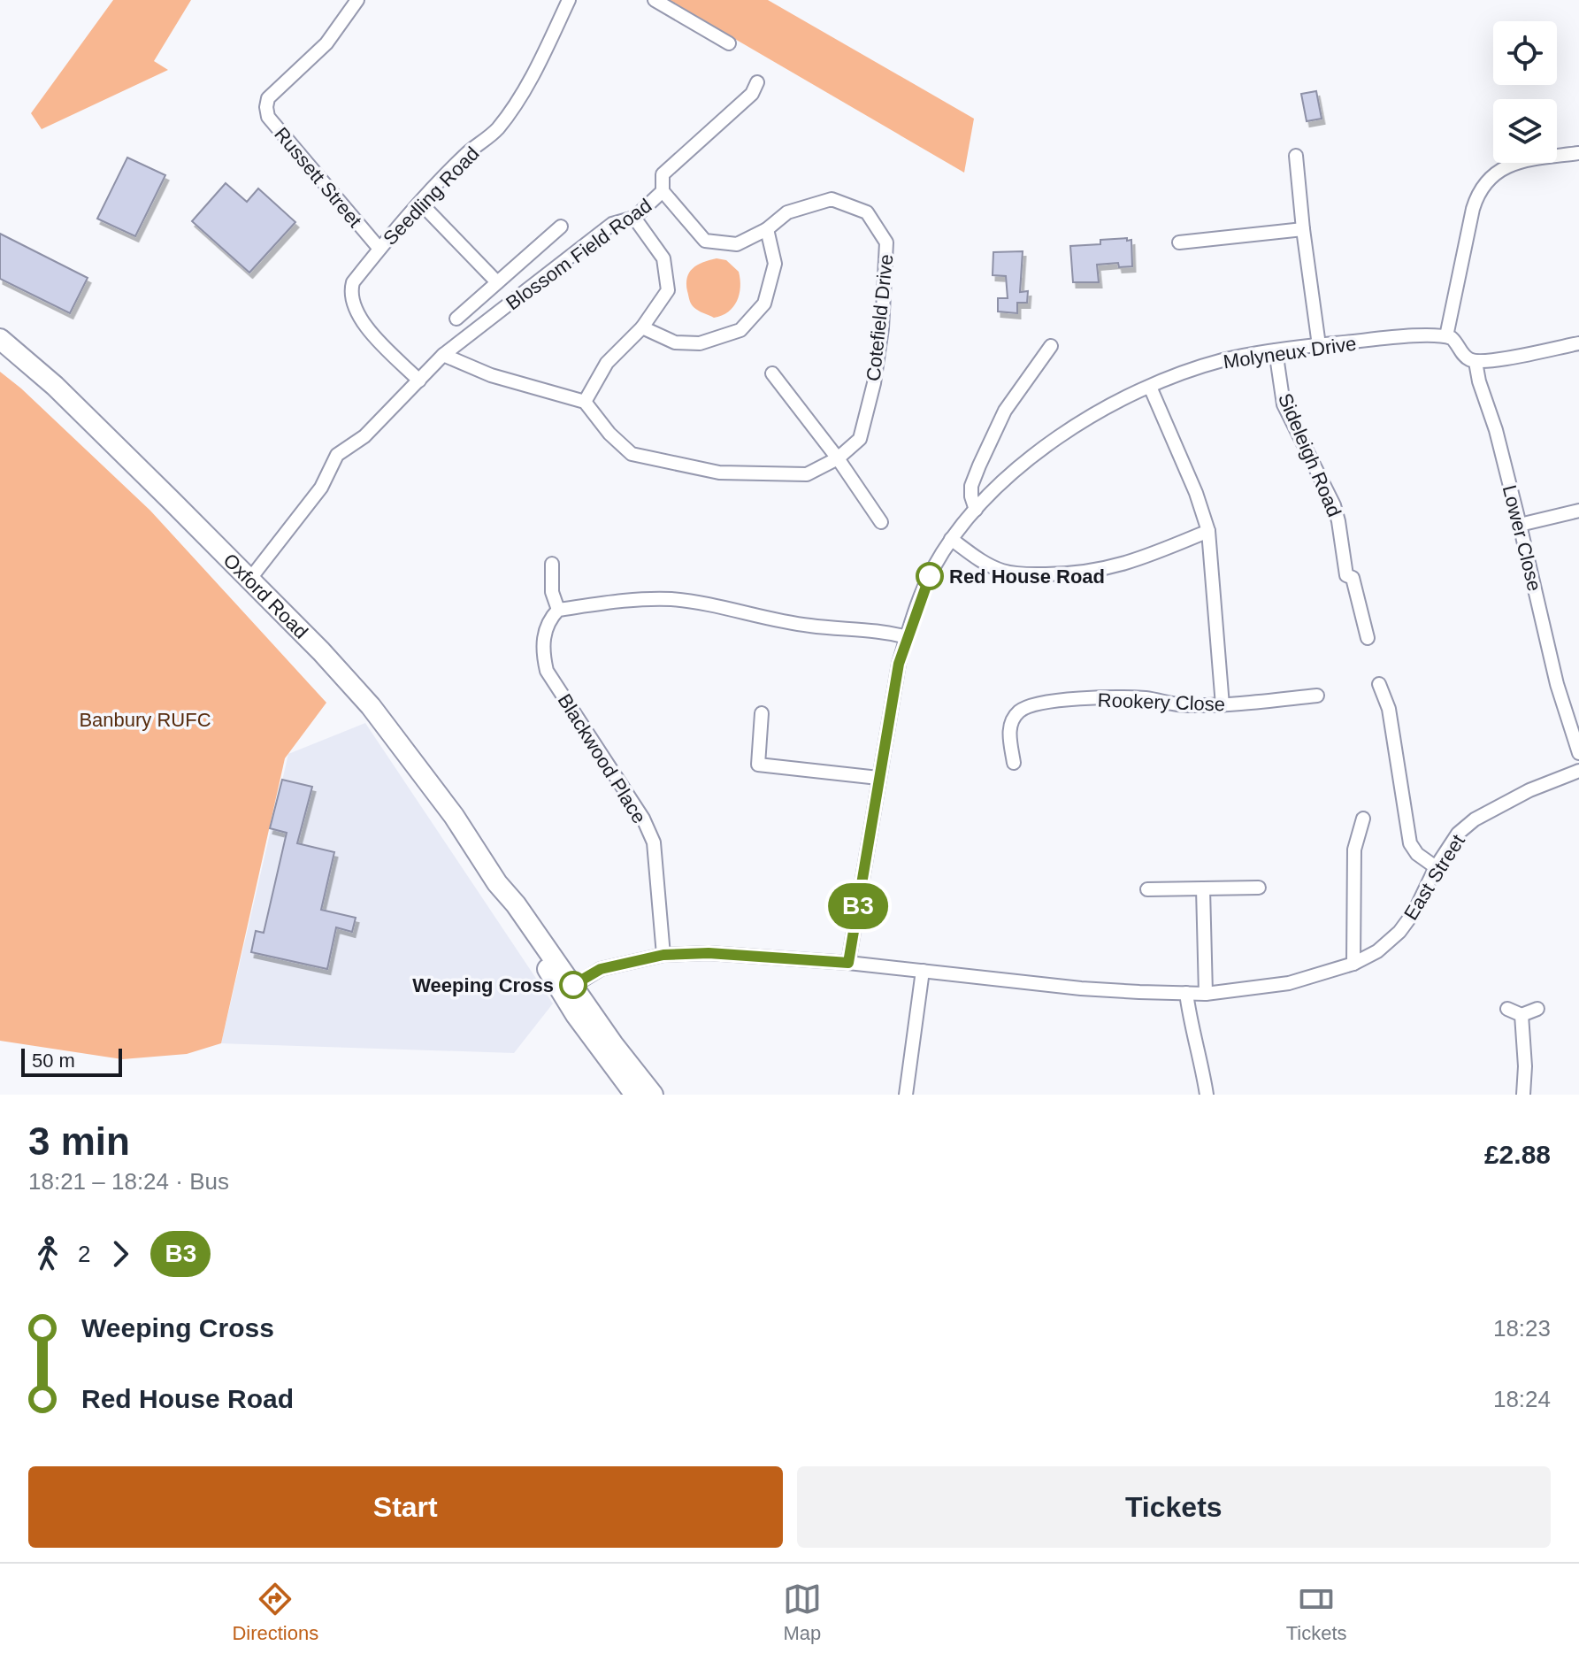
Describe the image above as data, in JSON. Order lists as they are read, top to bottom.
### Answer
{
  "streets": {
    "main road": ["Oxford Road"],
    "street": [
      "Russett Street",
      "Seedling Road",
      "Blossom Field Road",
      "Cotefield Drive",
      "Molyneux Drive",
      "Sideleigh Road",
      "Lower Close",
      "Rookery Close",
      "Blackwood Place",
      "East Street"
    ]
  },
  "crossings": [
    ["Russett Street", "Seedling Road"],
    ["Blossom Field Road", "Cotefield Drive"],
    ["Molyneux Drive", "Sideleigh Road"]
  ],
  "parks": ["Banbury RUFC"],
  "places": ["Red House Road", "Weeping Cross"],
  "lines": ["bus line B3"],
  "scale_bar": "50 m",
  "page": {
    "on_map": "B3",
    "scale": "50 m",
    "heading": ["3 min", "18:21 – 18:24 · Bus", "£2.88"],
    "legs": ["2", "B3"],
    "list": [
      {
        "name": "Weeping Cross",
        "value": "18:23"
      },
      {
        "name": "Red House Road",
        "value": "18:24"
      }
    ],
    "buttons": ["Start", "Tickets"],
    "tabs": ["Directions", "Map", "Tickets"]
  }
}
